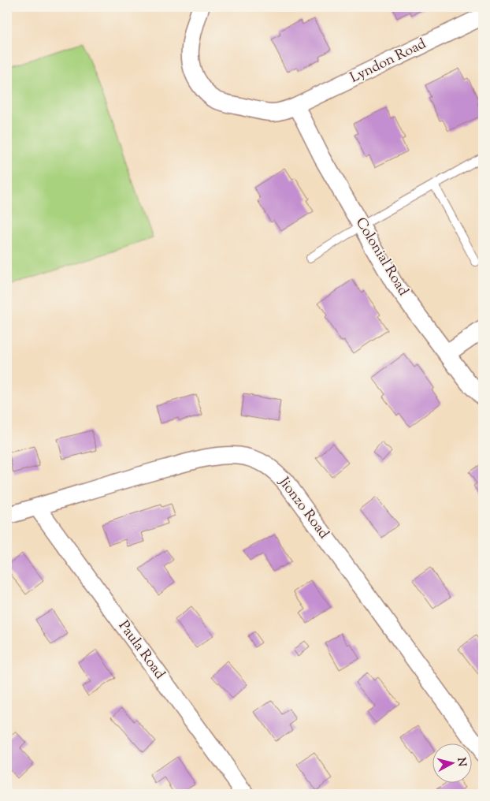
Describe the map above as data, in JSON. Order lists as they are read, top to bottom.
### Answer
{
  "streets": {
    "street": [
      "Lyndon Road",
      "Colonial Road",
      "Jionzo Road",
      "Paula Road"
    ]
  },
  "crossings": [
    ["Lyndon Road", "Colonial Road"],
    ["Jionzo Road", "Paula Road"]
  ],
  "north": "right"
}
